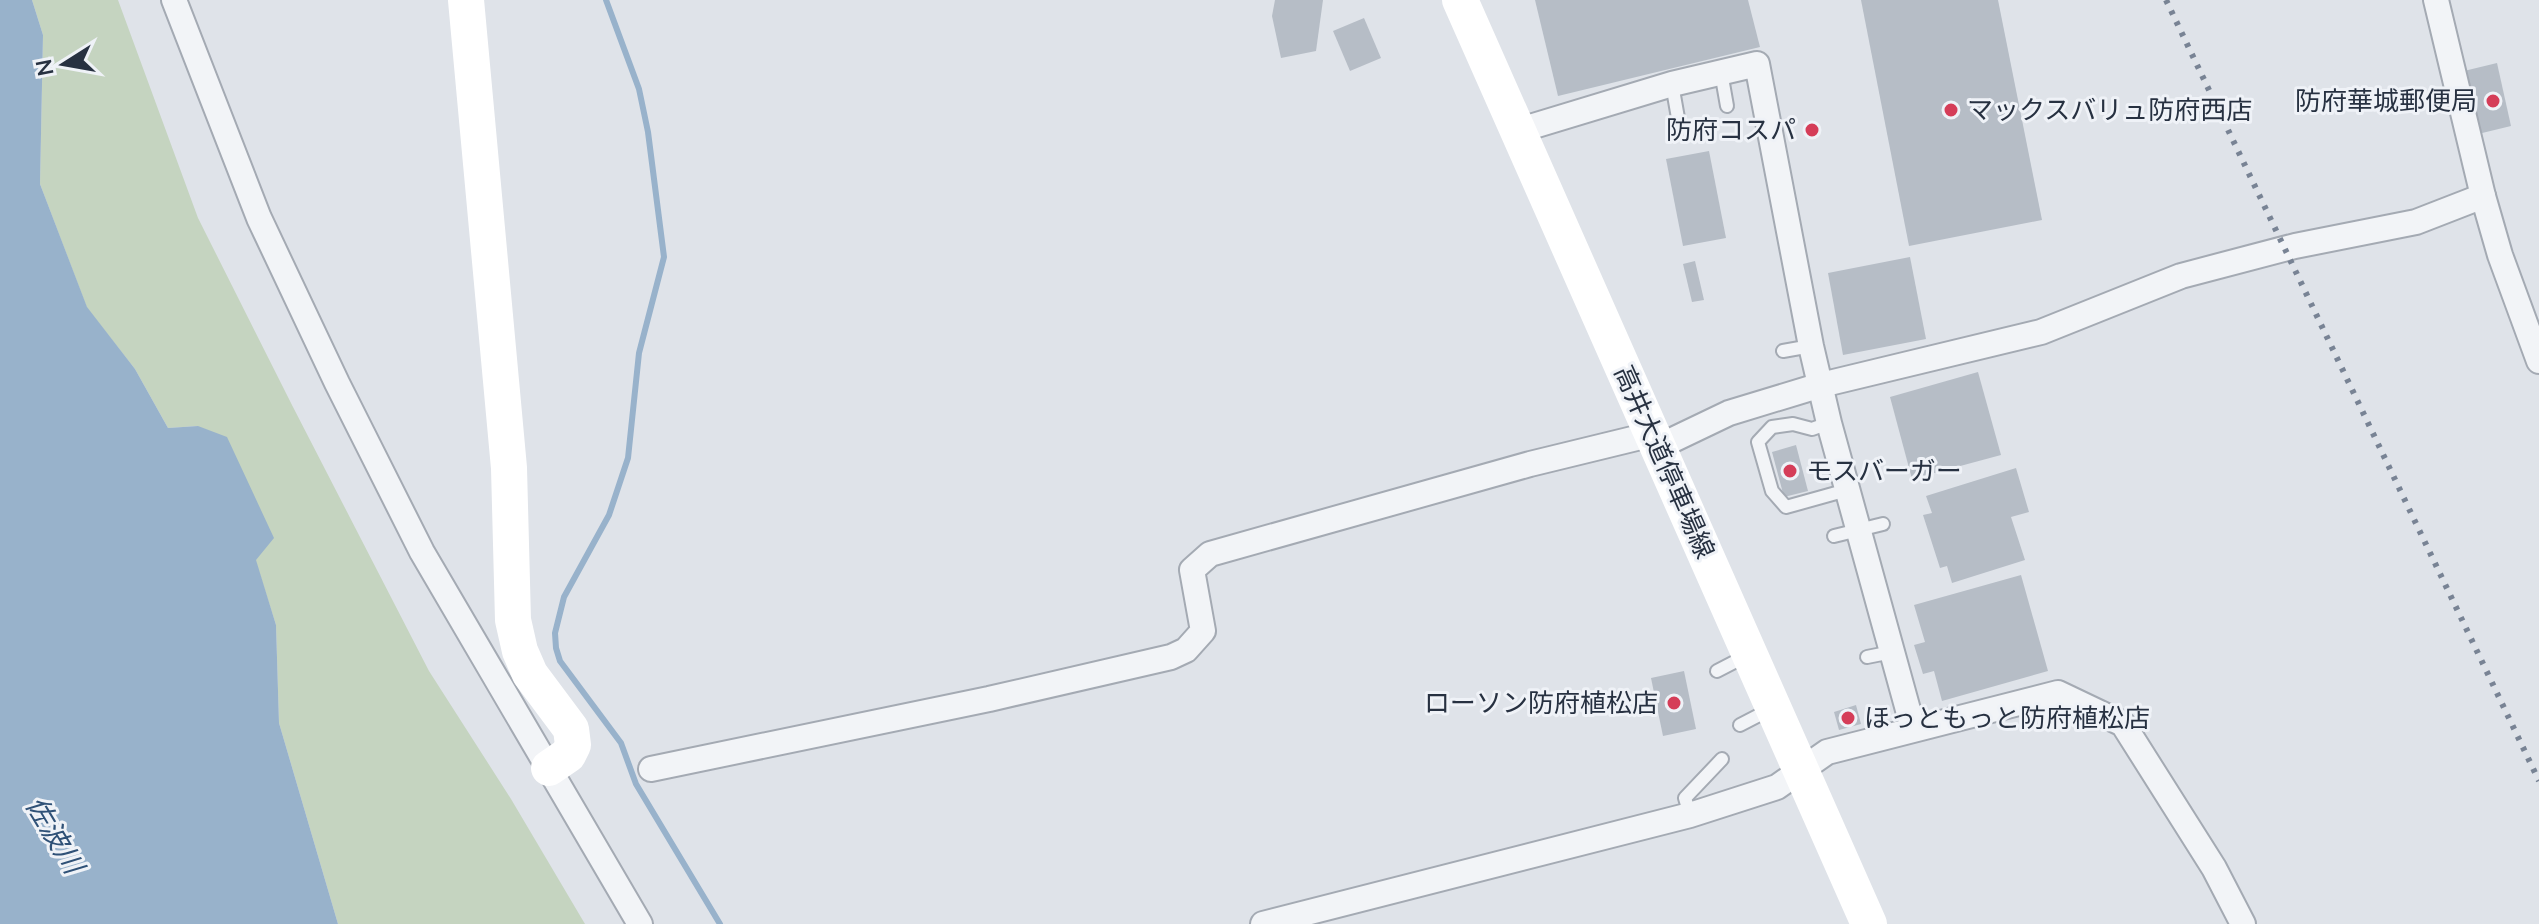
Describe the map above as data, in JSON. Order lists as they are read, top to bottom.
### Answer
{
  "streets": {
    "main road": ["高井大道停車場線"]
  },
  "water": ["佐波川"],
  "places": [
    "防府華城郵便局",
    "マックスバリュ防府西店",
    "防府コスパ",
    "モスバーガー",
    "ローソン防府植松店",
    "ほっともっと防府植松店"
  ],
  "north": "left"
}
